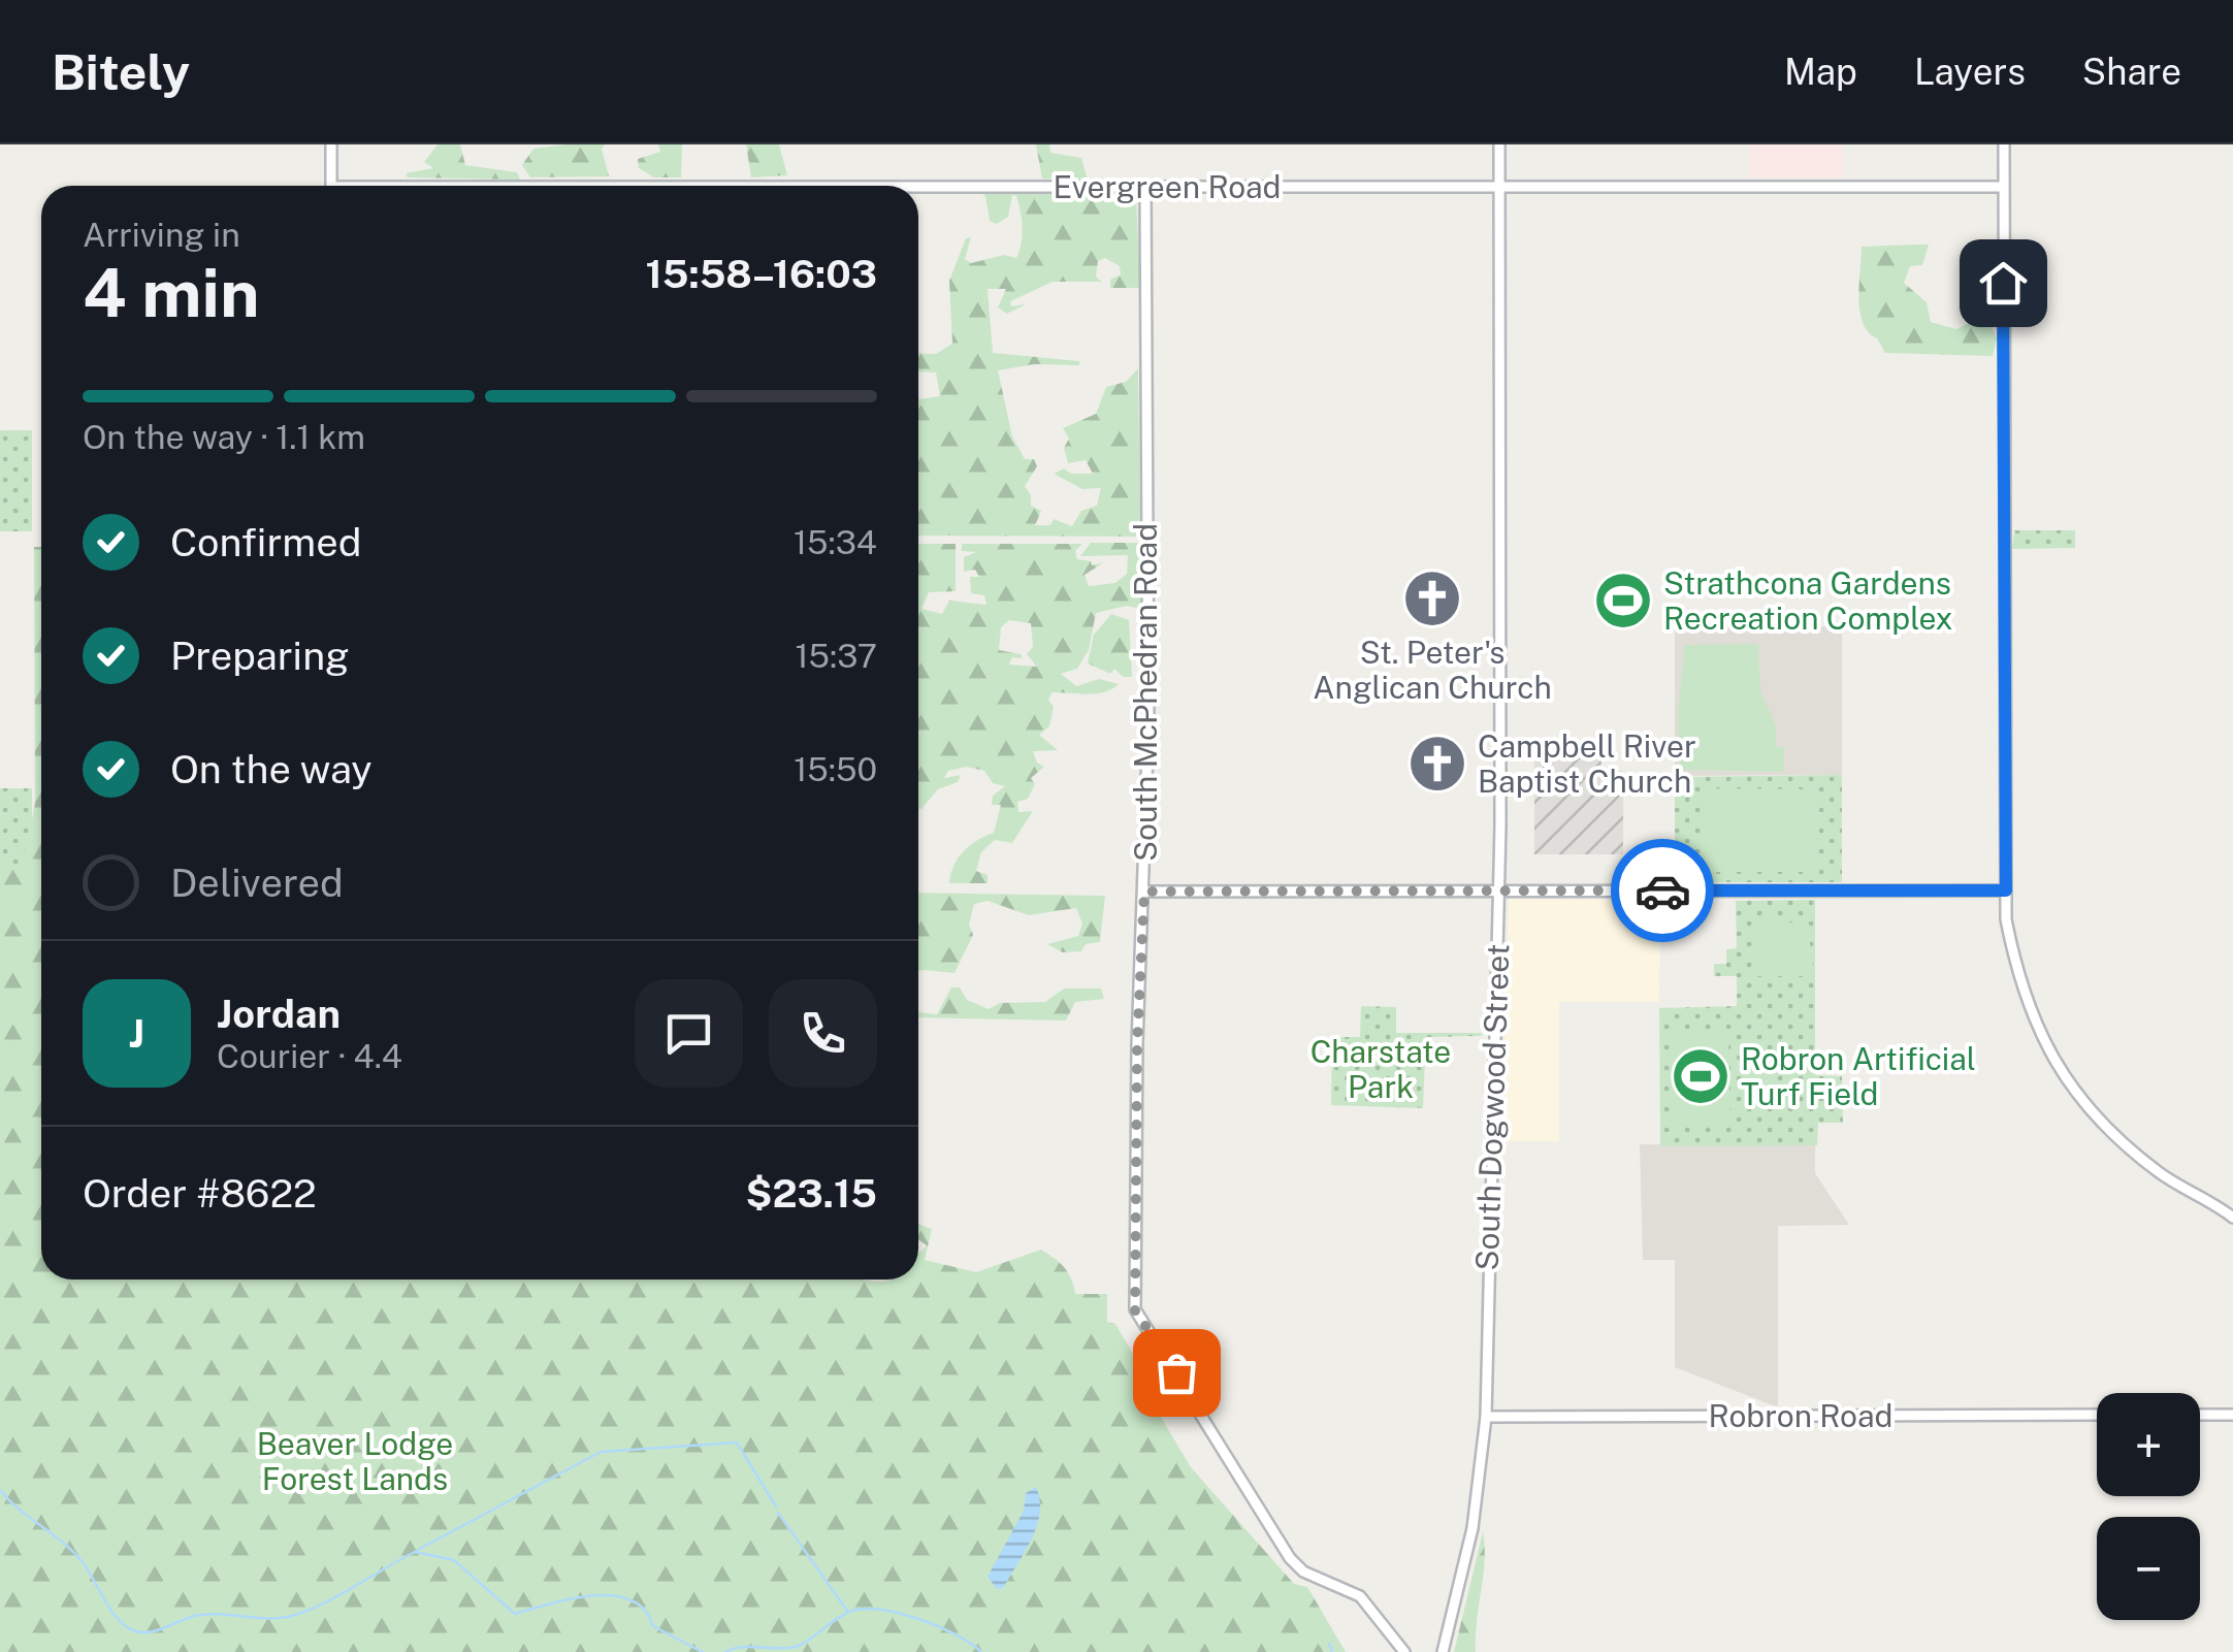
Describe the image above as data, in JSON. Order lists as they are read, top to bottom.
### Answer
{
  "streets": {
    "street": [
      "Evergreen Road",
      "South McPhedran Road",
      "South Dogwood Street",
      "Robron Road"
    ]
  },
  "crossings": [
    ["Evergreen Road", "South McPhedran Road"],
    ["Evergreen Road", "South Dogwood Street"],
    ["South Dogwood Street", "Robron Road"]
  ],
  "parks": ["Charstate Park", "Beaver Lodge Forest Lands"],
  "places": {
    "church": ["St. Peter's Anglican Church", "Campbell River Baptist Church"],
    "sports": ["Strathcona Gardens Recreation Complex", "Robron Artificial Turf Field"]
  },
  "page": {
    "header": "Bitely",
    "nav": ["Map", "Layers", "Share"],
    "heading": ["4 min", "Arriving in", "15:58–16:03"],
    "panel": [
      "Jordan",
      "Courier · 4.4",
      "Order #8622",
      "$23.15"
    ],
    "bar": "On the way · 1.1 km",
    "list": [
      ["Confirmed", "15:34"],
      ["Preparing", "15:37"],
      ["On the way", "15:50"],
      "Delivered"
    ],
    "round": "J",
    "map_buttons": ["+", "−"]
  }
}
